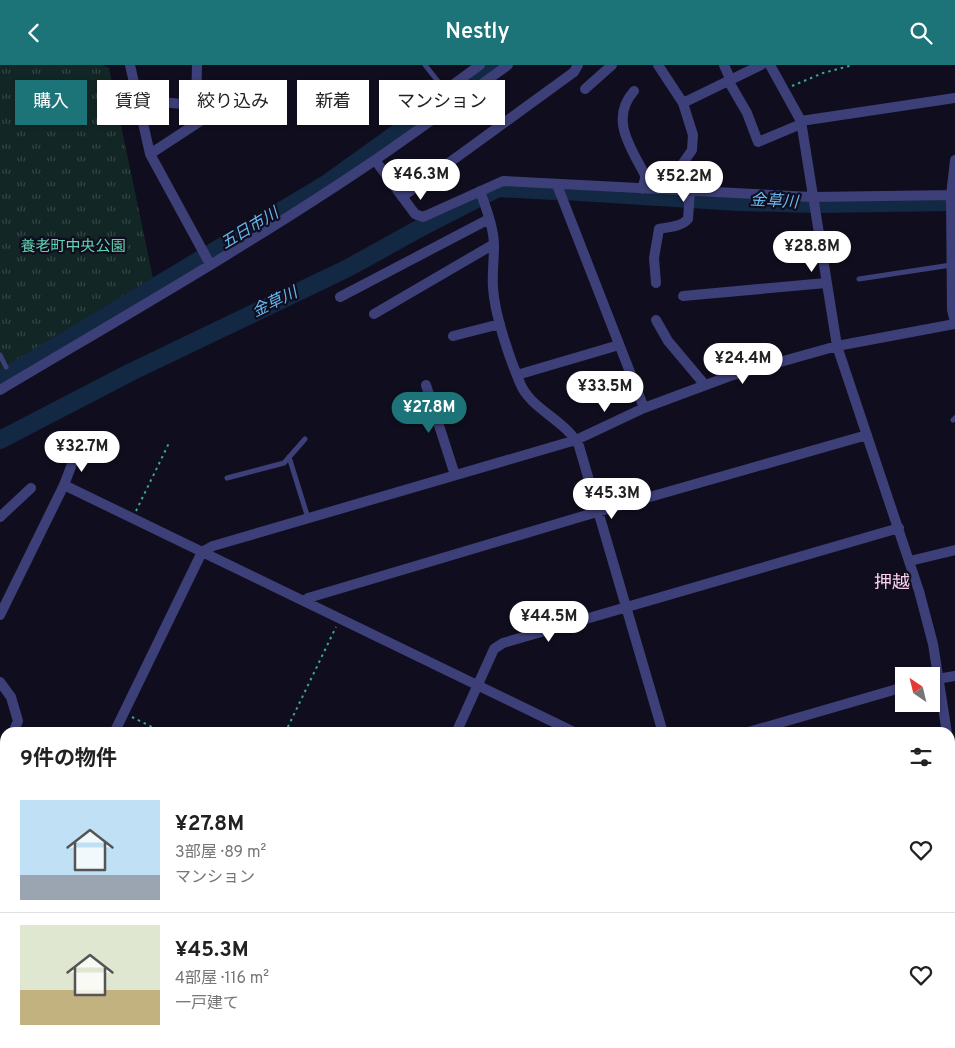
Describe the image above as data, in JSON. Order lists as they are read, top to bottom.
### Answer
{
  "districts": ["押越"],
  "water": ["金草川", "五日市川"],
  "parks": ["養老町中央公園"],
  "north": "top left",
  "page": {
    "header": "Nestly",
    "chip": [
      "購入",
      "賃貸",
      "絞り込み",
      "新着",
      "マンション"
    ],
    "price": [
      "¥46.3M",
      "¥52.2M",
      "¥28.8M",
      "¥24.4M",
      "¥33.5M",
      "¥27.8M",
      "¥32.7M",
      "¥45.3M",
      "¥44.5M"
    ],
    "heading": "9件の物件",
    "list": [
      {
        "name": "¥27.8M",
        "note": "3部屋 · 89 m² · マンション"
      },
      {
        "name": "¥45.3M",
        "note": "4部屋 · 116 m² · 一戸建て"
      }
    ]
  }
}
